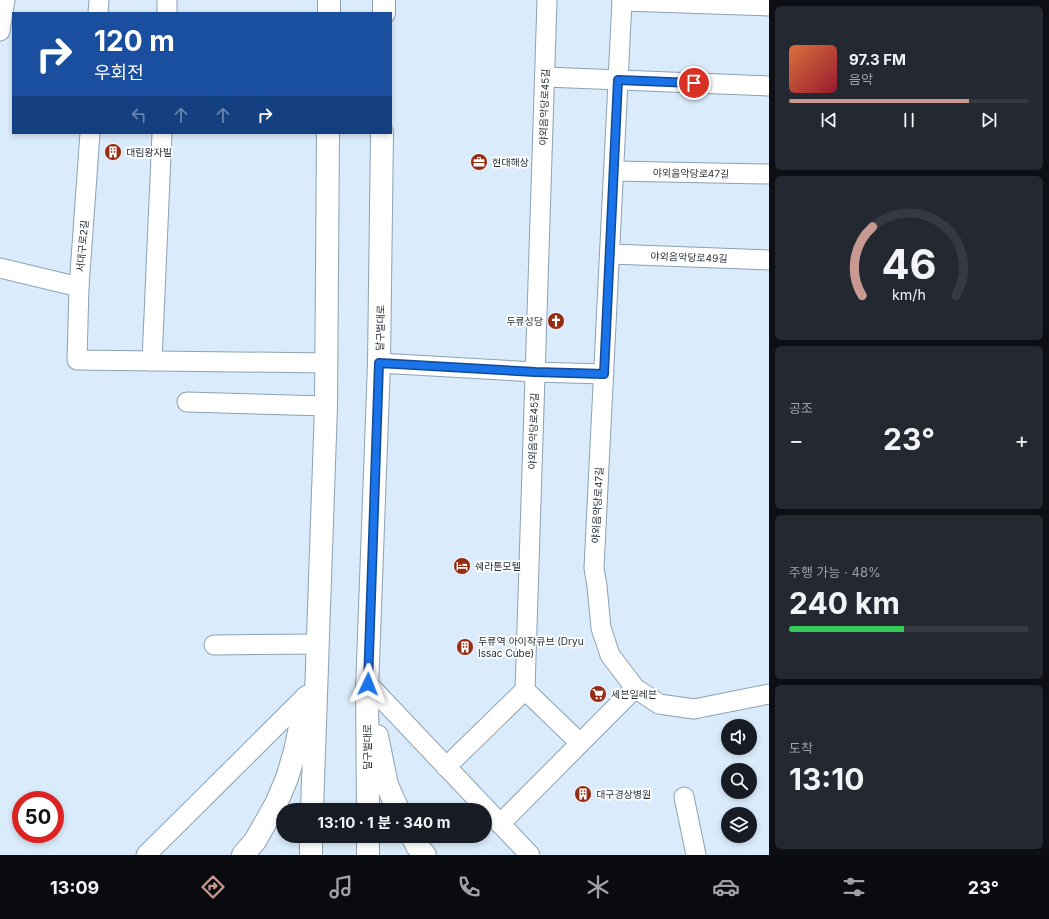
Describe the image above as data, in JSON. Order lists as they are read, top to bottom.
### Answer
{
  "streets": {
    "main road": ["달구벌대로"],
    "street": [
      "야외음악당로45길",
      "야외음악당로47길",
      "서대구로2길",
      "야외음악당로49길"
    ]
  },
  "crossings": [
    ["야외음악당로47길", "야외음악당로49길"]
  ],
  "places": {
    "building": ["대림왕자빌", "두류역 아이작큐브 (Dryu Issac Cube)", "대구경상병원"],
    "office": ["현대해상"],
    "church": ["두류성당"],
    "hotel": ["쉐라톤모텔"],
    "supermarket": ["세븐일레븐"]
  },
  "page": {
    "turn": ["120 m", "우회전"],
    "song": ["97.3 FM", "음악"],
    "tile": [
      "공조",
      ["주행 가능 · 48%", "240 km"],
      ["도착", "13:10"]
    ],
    "heat": ["−", "23°", "+"],
    "limit": "50",
    "trip": "13:10 · 1 분 · 340 m",
    "tabs": ["13:09", "23°"],
    "gauge": ["46", "km/h"]
  }
}
